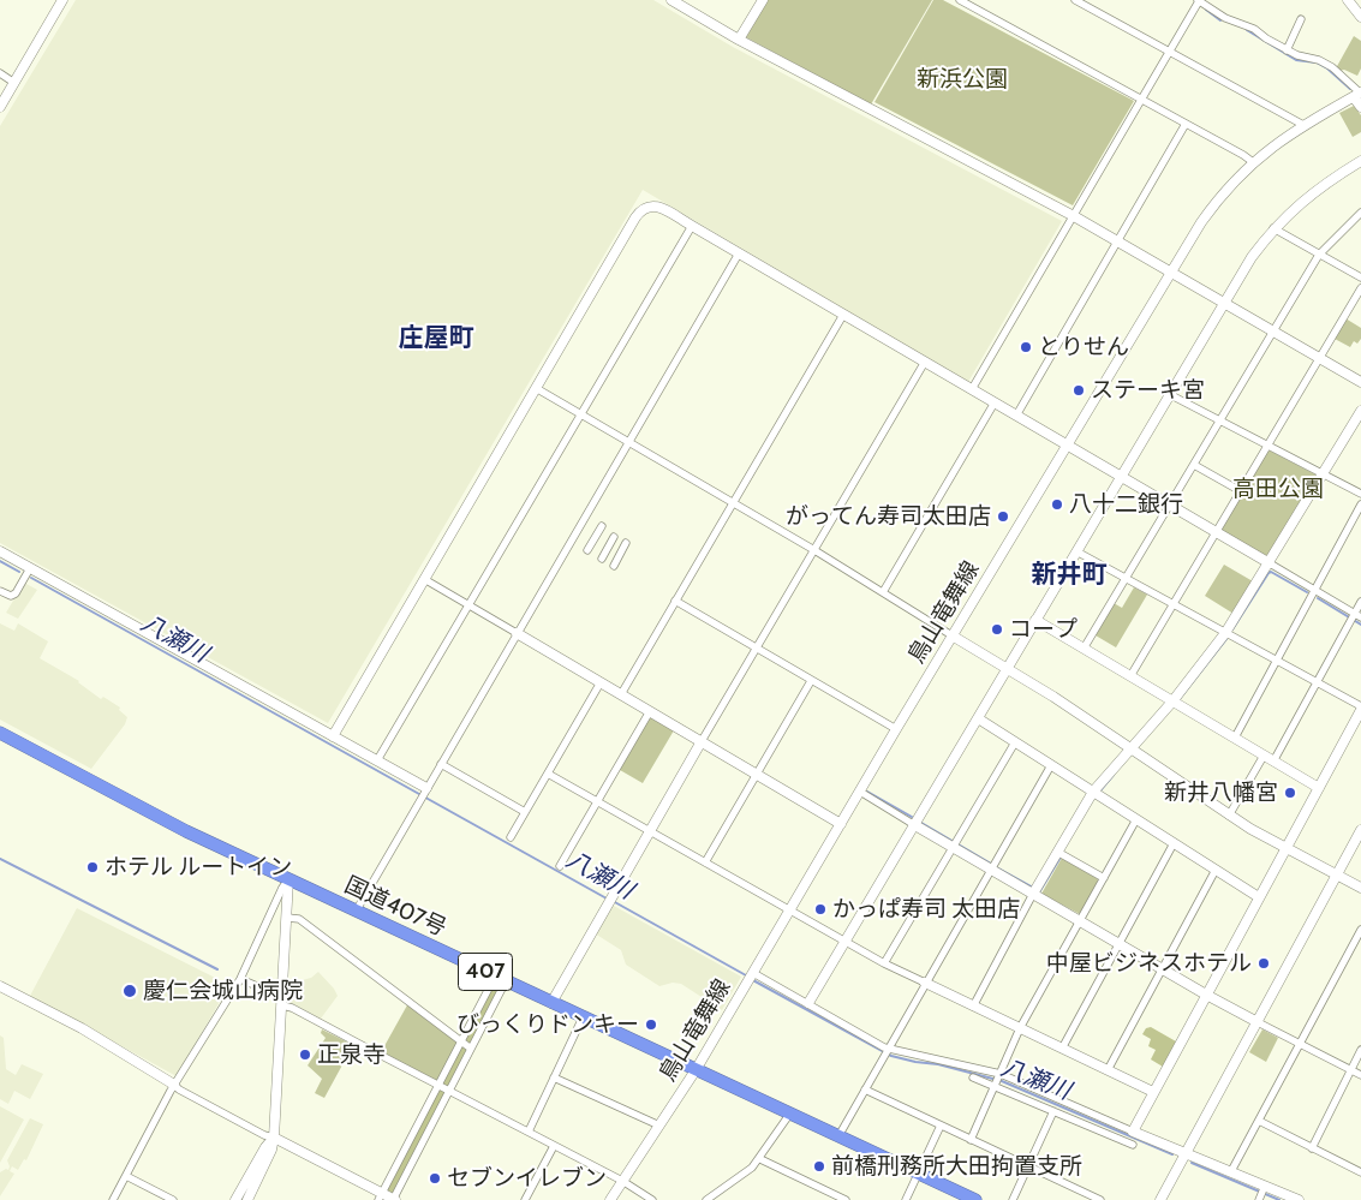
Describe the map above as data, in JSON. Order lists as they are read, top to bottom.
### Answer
{
  "streets": {
    "highway": ["国道407号", "407"],
    "street": ["鳥山竜舞線"]
  },
  "crossings": [
    ["鳥山竜舞線", "国道407号"]
  ],
  "districts": ["庄屋町", "新井町"],
  "water": ["八瀬川"],
  "parks": ["新浜公園", "高田公園"],
  "places": [
    "とりせん",
    "ステーキ宮",
    "八十二銀行",
    "がってん寿司太田店",
    "コープ",
    "新井八幡宮",
    "ホテル ルートイン",
    "かっぱ寿司 太田店",
    "中屋ビジネスホテル",
    "慶仁会城山病院",
    "びっくりドンキー",
    "正泉寺",
    "前橋刑務所大田拘置支所",
    "セブンイレブン"
  ]
}
